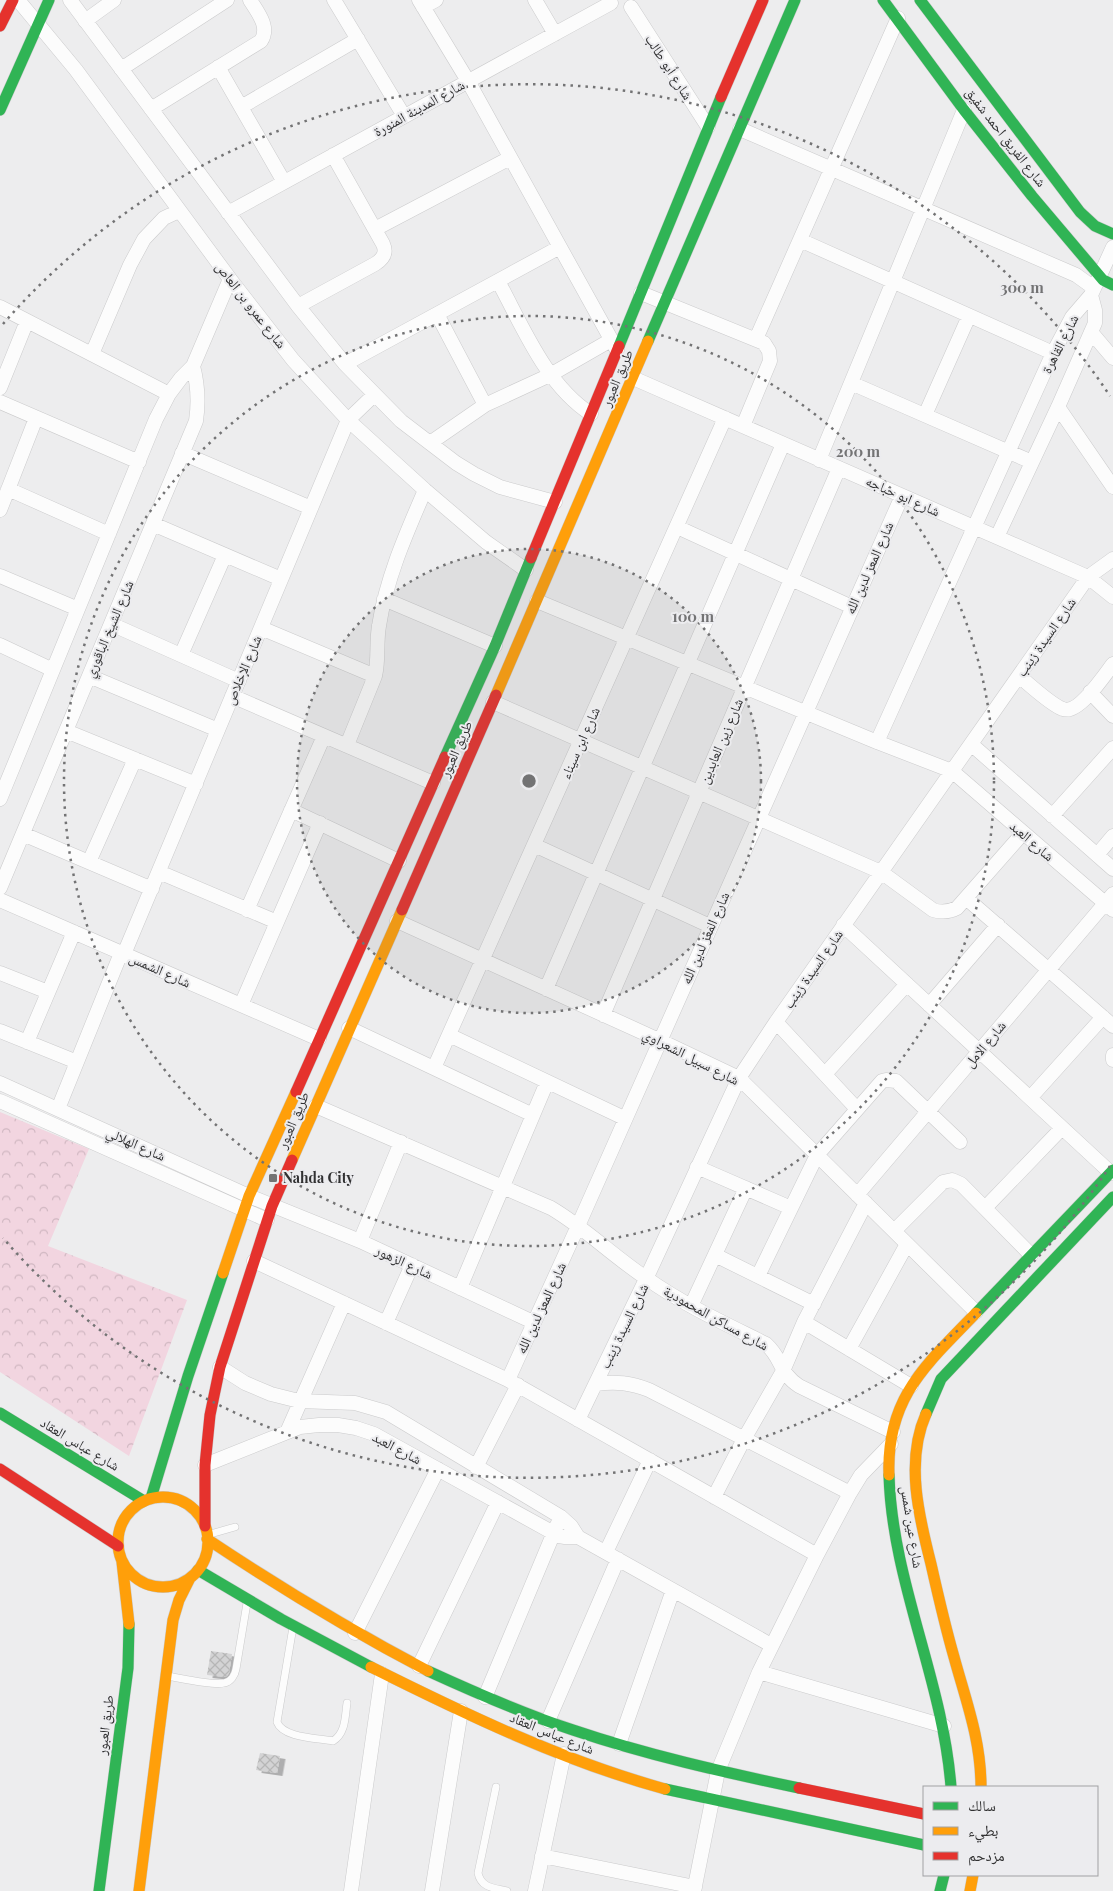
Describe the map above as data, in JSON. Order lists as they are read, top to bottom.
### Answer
{
  "streets": {
    "street": [
      "شارع أبو طالب",
      "شارع المدينة المنورة",
      "شارع الفريق احمد شفيق",
      "شارع عمرو بن العاص",
      "شارع القاهرة",
      "طريق العبور",
      "شارع ابو حباجه",
      "شارع المعز لدين الله",
      "شارع الشيخ الباقوري",
      "شارع السيدة زينب",
      "شارع الإخلاص",
      "شارع زين العابدين",
      "شارع ابن سيناء",
      "شارع العبد",
      "شارع الشمس",
      "شارع الامل",
      "شارع سبيل الشعراوي",
      "شارع الهلالي",
      "شارع الزهور",
      "شارع مساكن المحمودية",
      "شارع عباس العقاد",
      "شارع عين شمس"
    ]
  },
  "crossings": [
    ["شارع أبو طالب", "طريق العبور"],
    ["شارع الفريق احمد شفيق", "شارع القاهرة"],
    ["شارع عمرو بن العاص", "طريق العبور"],
    ["شارع عمرو بن العاص", "شارع الإخلاص"],
    ["شارع القاهرة", "شارع ابو حباجه"],
    ["شارع القاهرة", "شارع العبد"],
    ["طريق العبور", "شارع ابو حباجه"],
    ["طريق العبور", "شارع العبد"],
    ["طريق العبور", "شارع الشمس"],
    ["طريق العبور", "شارع سبيل الشعراوي"],
    ["طريق العبور", "شارع الهلالي"],
    ["طريق العبور", "شارع الزهور"],
    ["طريق العبور", "شارع مساكن المحمودية"],
    ["طريق العبور", "شارع عباس العقاد"],
    ["شارع ابو حباجه", "شارع المعز لدين الله"],
    ["شارع ابو حباجه", "شارع السيدة زينب"],
    ["شارع ابو حباجه", "شارع زين العابدين"],
    ["شارع ابو حباجه", "شارع ابن سيناء"],
    ["شارع المعز لدين الله", "شارع العبد"],
    ["شارع المعز لدين الله", "شارع سبيل الشعراوي"],
    ["شارع المعز لدين الله", "شارع الزهور"],
    ["شارع المعز لدين الله", "شارع مساكن المحمودية"],
    ["شارع السيدة زينب", "شارع العبد"],
    ["شارع السيدة زينب", "شارع سبيل الشعراوي"],
    ["شارع السيدة زينب", "شارع مساكن المحمودية"],
    ["شارع الإخلاص", "شارع الشمس"],
    ["شارع الإخلاص", "شارع الهلالي"],
    ["شارع زين العابدين", "شارع العبد"],
    ["شارع زين العابدين", "شارع سبيل الشعراوي"],
    ["شارع ابن سيناء", "شارع العبد"],
    ["شارع ابن سيناء", "شارع سبيل الشعراوي"],
    ["شارع العبد", "شارع الامل"],
    ["شارع الامل", "شارع سبيل الشعراوي"],
    ["شارع الامل", "شارع مساكن المحمودية"],
    ["شارع سبيل الشعراوي", "شارع عين شمس"],
    ["شارع الهلالي", "شارع الزهور"],
    ["شارع مساكن المحمودية", "شارع عين شمس"]
  ],
  "places": {
    "transit": ["Nahda City"]
  },
  "legend": ["سالك", "بطيء", "مزدحم"],
  "rings": ["300 m", "200 m", "100 m"]
}
